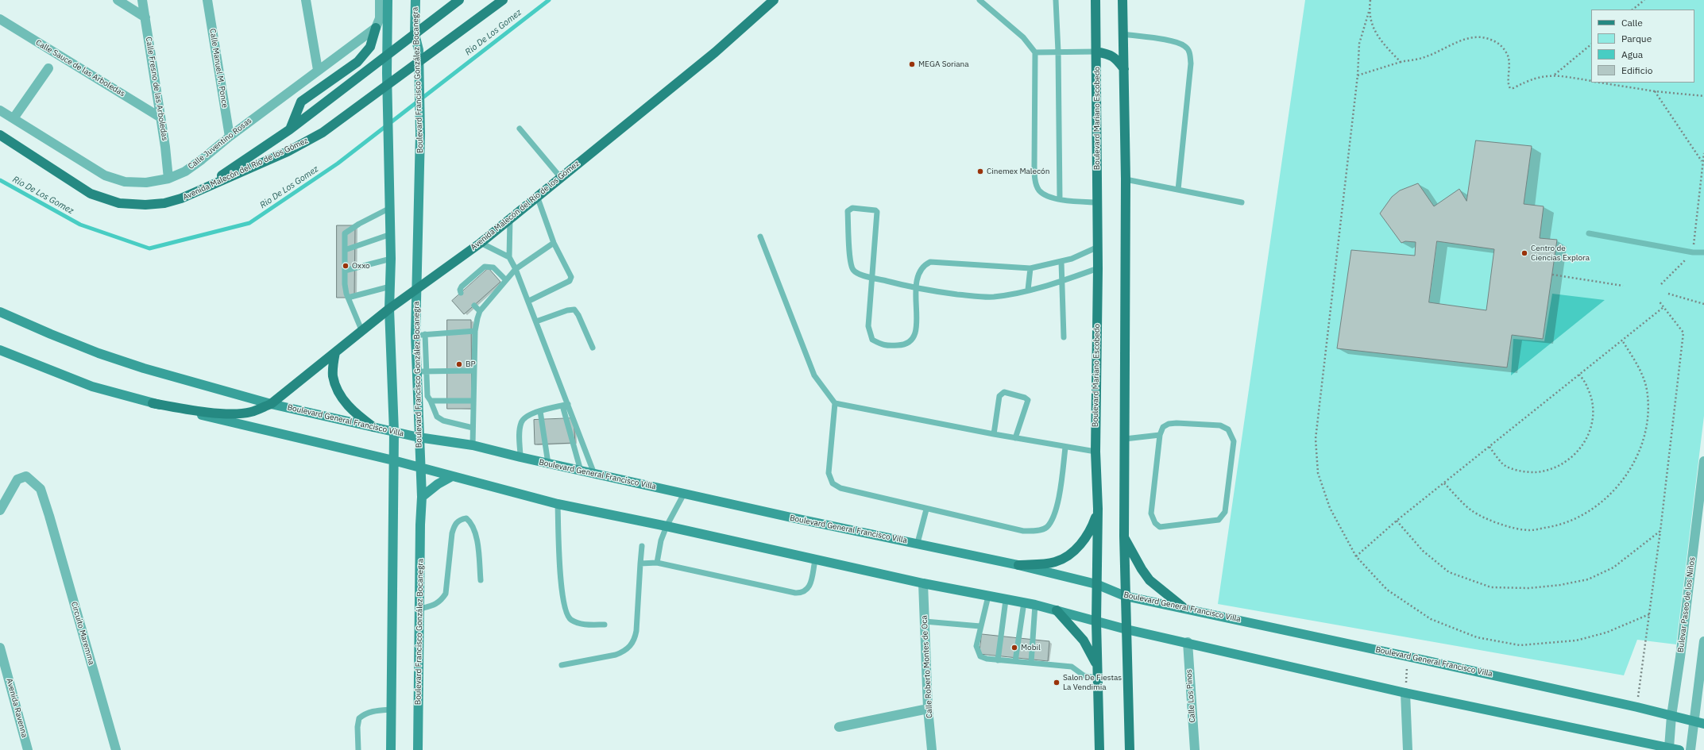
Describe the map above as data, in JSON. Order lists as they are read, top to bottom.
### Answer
{
  "streets": {
    "main road": [
      "Boulevard Francisco González Bocanegra",
      "Boulevard Mariano Escobedo",
      "Avenida Malecón del Río de los Gómez",
      "Boulevard General Francisco Villa"
    ],
    "street": [
      "Calle Sauce de las Arboledas",
      "Calle Manuel M. Ponce",
      "Calle Fresno de las Arboledas",
      "Calle Juventino Rosas",
      "Bulevar Paseo de los Niños",
      "Circuito Maremma",
      "Calle Roberto Montes de Oca",
      "Calle Los Pinos",
      "Avenida Ravenna"
    ]
  },
  "crossings": [
    ["Calle Sauce de las Arboledas", "Calle Fresno de las Arboledas"],
    ["Calle Manuel M. Ponce", "Calle Juventino Rosas"],
    ["Boulevard Francisco González Bocanegra", "Avenida Malecón del Río de los Gómez"],
    ["Boulevard Francisco González Bocanegra", "Boulevard General Francisco Villa"],
    ["Calle Fresno de las Arboledas", "Calle Juventino Rosas"],
    ["Boulevard Mariano Escobedo", "Boulevard General Francisco Villa"],
    ["Avenida Malecón del Río de los Gómez", "Boulevard General Francisco Villa"],
    ["Boulevard General Francisco Villa", "Bulevar Paseo de los Niños"]
  ],
  "water": ["Rio De Los Gomez"],
  "places": [
    "MEGA Soriana",
    "Cinemex Malecón",
    "Centro de Ciencias Explora",
    "Oxxo",
    "BP",
    "Mobil",
    "Salon De Fiestas La Vendimia"
  ],
  "legend": [
    "Calle",
    "Parque",
    "Agua",
    "Edificio"
  ]
}
